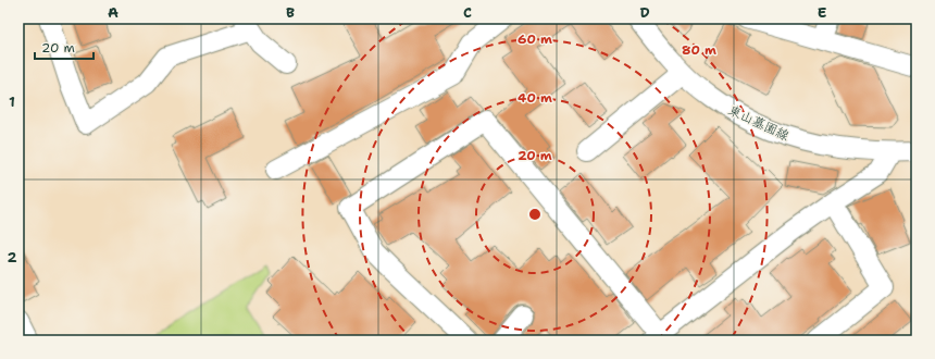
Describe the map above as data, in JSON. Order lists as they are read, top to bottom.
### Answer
{
  "streets": {
    "street": ["東山墓園線"]
  },
  "scale_bar": "20 m",
  "grid": {
    "columns": [
      "A",
      "B",
      "C",
      "D",
      "E"
    ],
    "rows": ["1", "2"]
  },
  "rings": [
    "60 m",
    "80 m",
    "40 m",
    "20 m"
  ]
}
